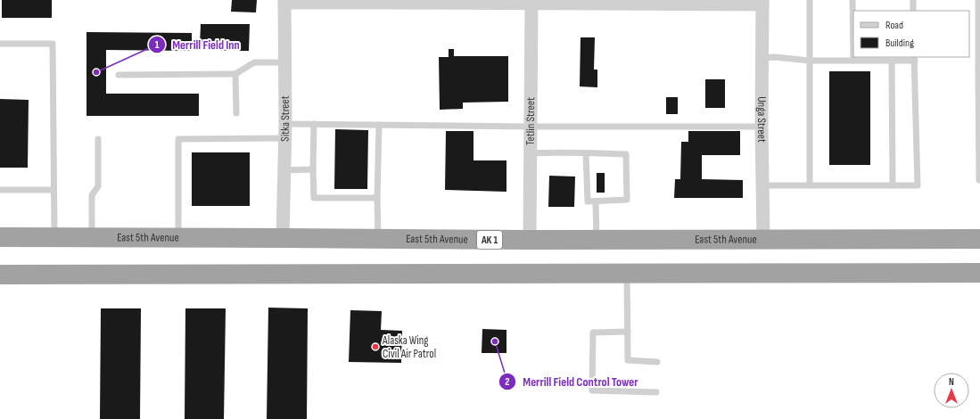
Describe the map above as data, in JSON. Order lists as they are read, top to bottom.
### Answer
{
  "streets": {
    "highway": ["East 5th Avenue", "AK 1"],
    "street": ["Sitka Street", "Unga Street", "Tetlin Street"]
  },
  "crossings": [
    ["Sitka Street", "East 5th Avenue"],
    ["Unga Street", "East 5th Avenue"],
    ["Tetlin Street", "East 5th Avenue"]
  ],
  "places": ["Merrill Field Inn", "Merrill Field Control Tower", "Alaska Wing Civil Air Patrol"],
  "legend": ["Road", "Building"],
  "north": "top"
}
